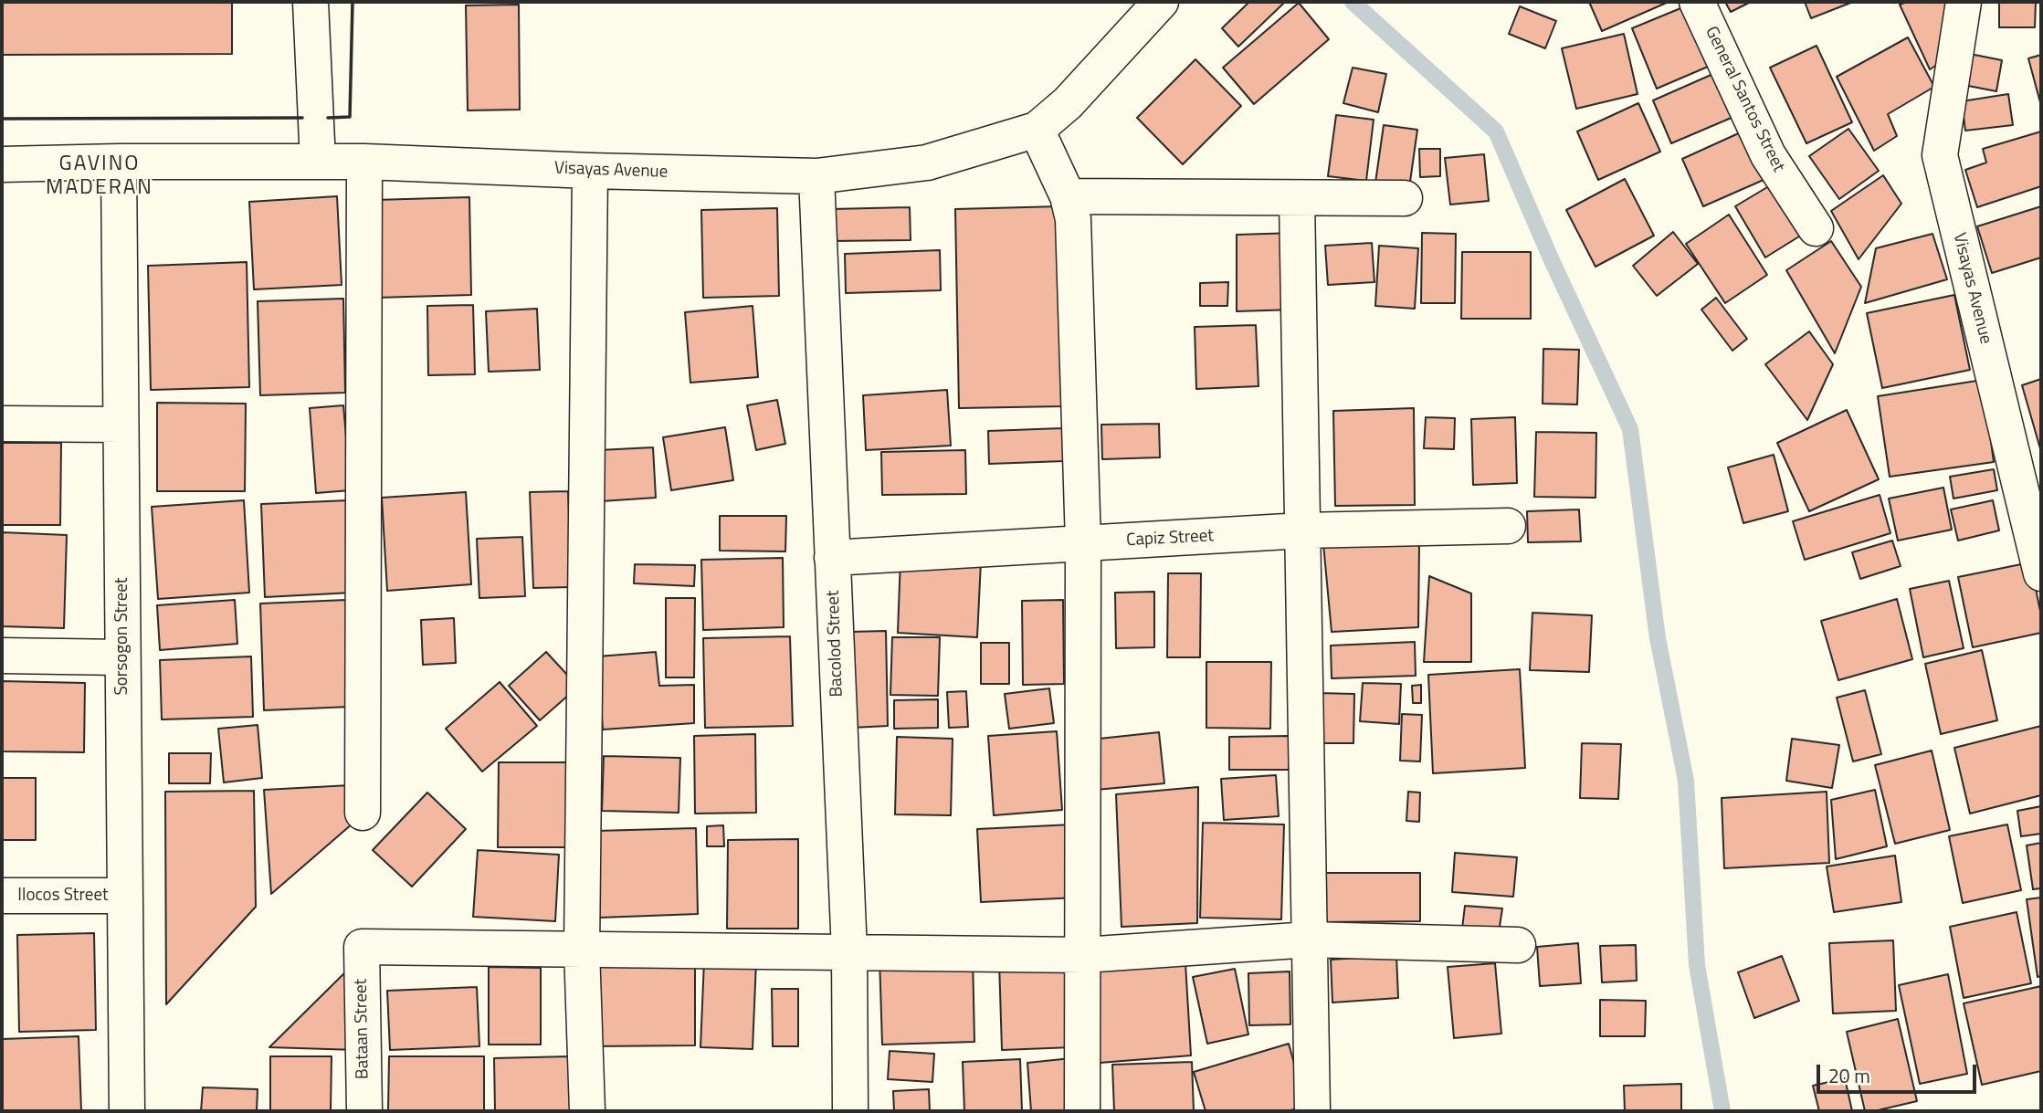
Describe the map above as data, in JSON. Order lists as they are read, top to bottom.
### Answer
{
  "streets": {
    "street": [
      "General Santos Street",
      "Visayas Avenue",
      "Capiz Street",
      "Sorsogon Street",
      "Bacolod Street",
      "Ilocos Street",
      "Bataan Street"
    ]
  },
  "crossings": [
    ["Visayas Avenue", "Sorsogon Street"],
    ["Visayas Avenue", "Bacolod Street"],
    ["Capiz Street", "Bacolod Street"],
    ["Sorsogon Street", "Ilocos Street"]
  ],
  "districts": ["GAVINO MADERAN"],
  "scale_bar": "20 m"
}
